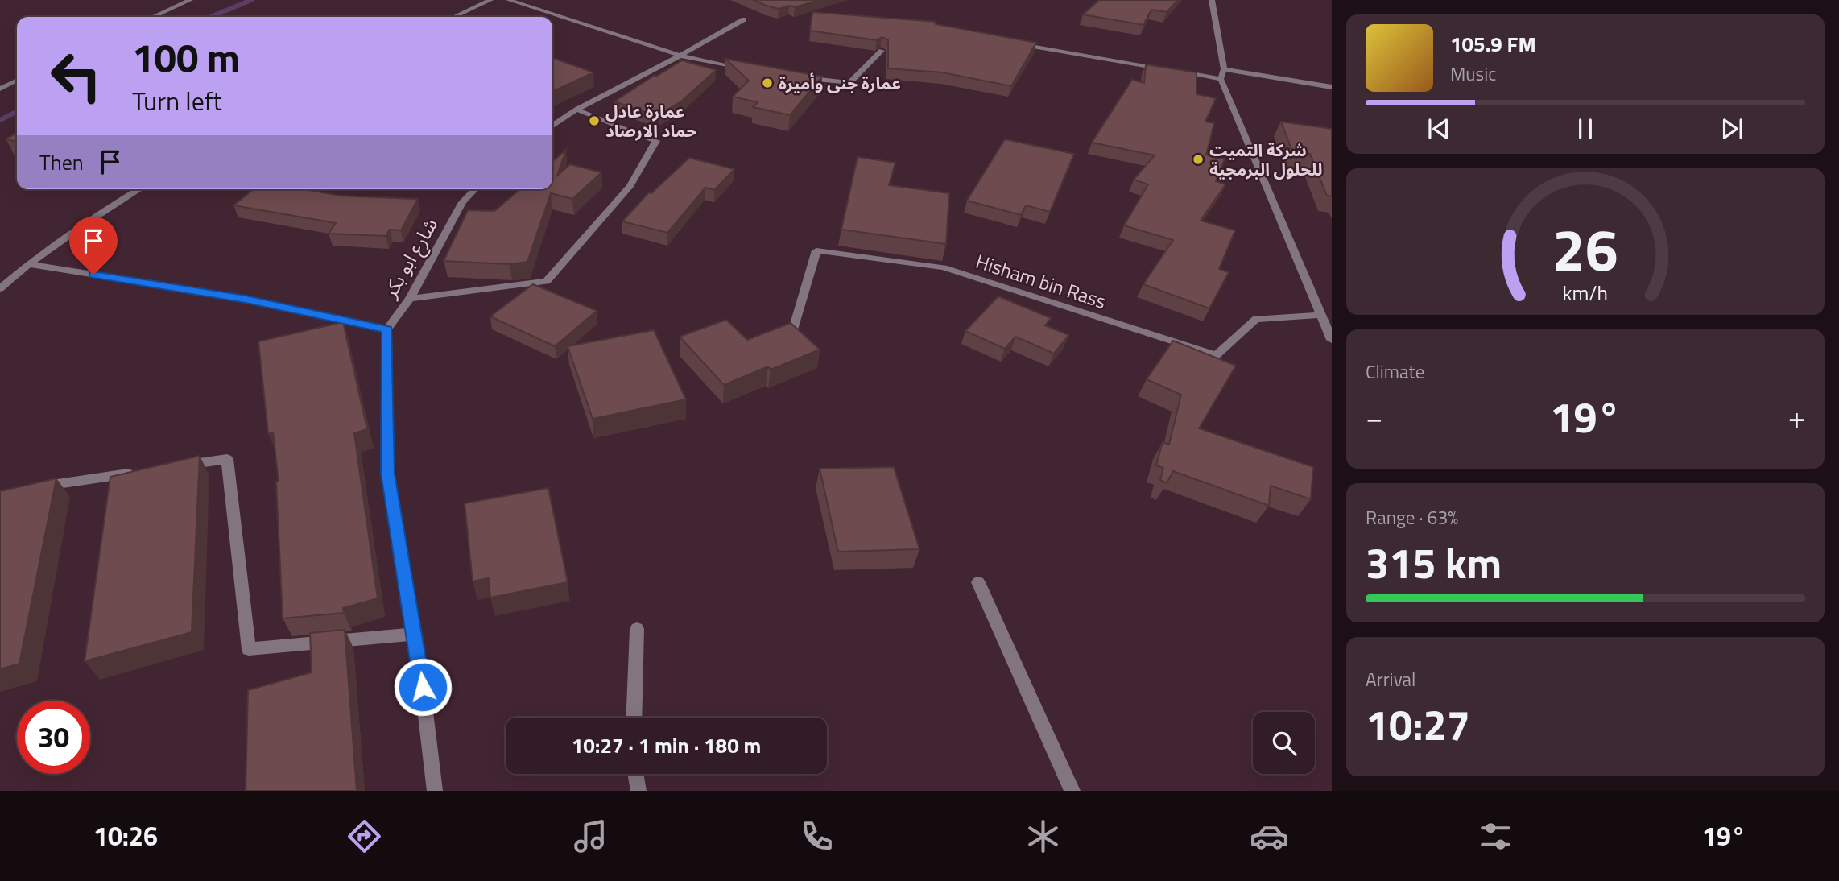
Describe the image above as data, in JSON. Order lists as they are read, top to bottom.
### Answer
{
  "streets": {
    "street": ["شارع ابو بكر", "Hisham bin Rass"]
  },
  "places": ["عمارة جنى وأميرة", "عمارة عادل حماد الارصاد", "شركة التميت للحلول البرمجية"],
  "page": {
    "turn": ["100 m", "Turn left"],
    "song": ["105.9 FM", "Music"],
    "then": "Then",
    "tile": [
      "Climate",
      ["Range · 63%", "315 km"],
      ["Arrival", "10:27"]
    ],
    "heat": ["−", "19°", "+"],
    "limit": "30",
    "trip": "10:27 · 1 min · 180 m",
    "tabs": ["10:26", "19°"],
    "gauge": ["26", "km/h"]
  }
}
